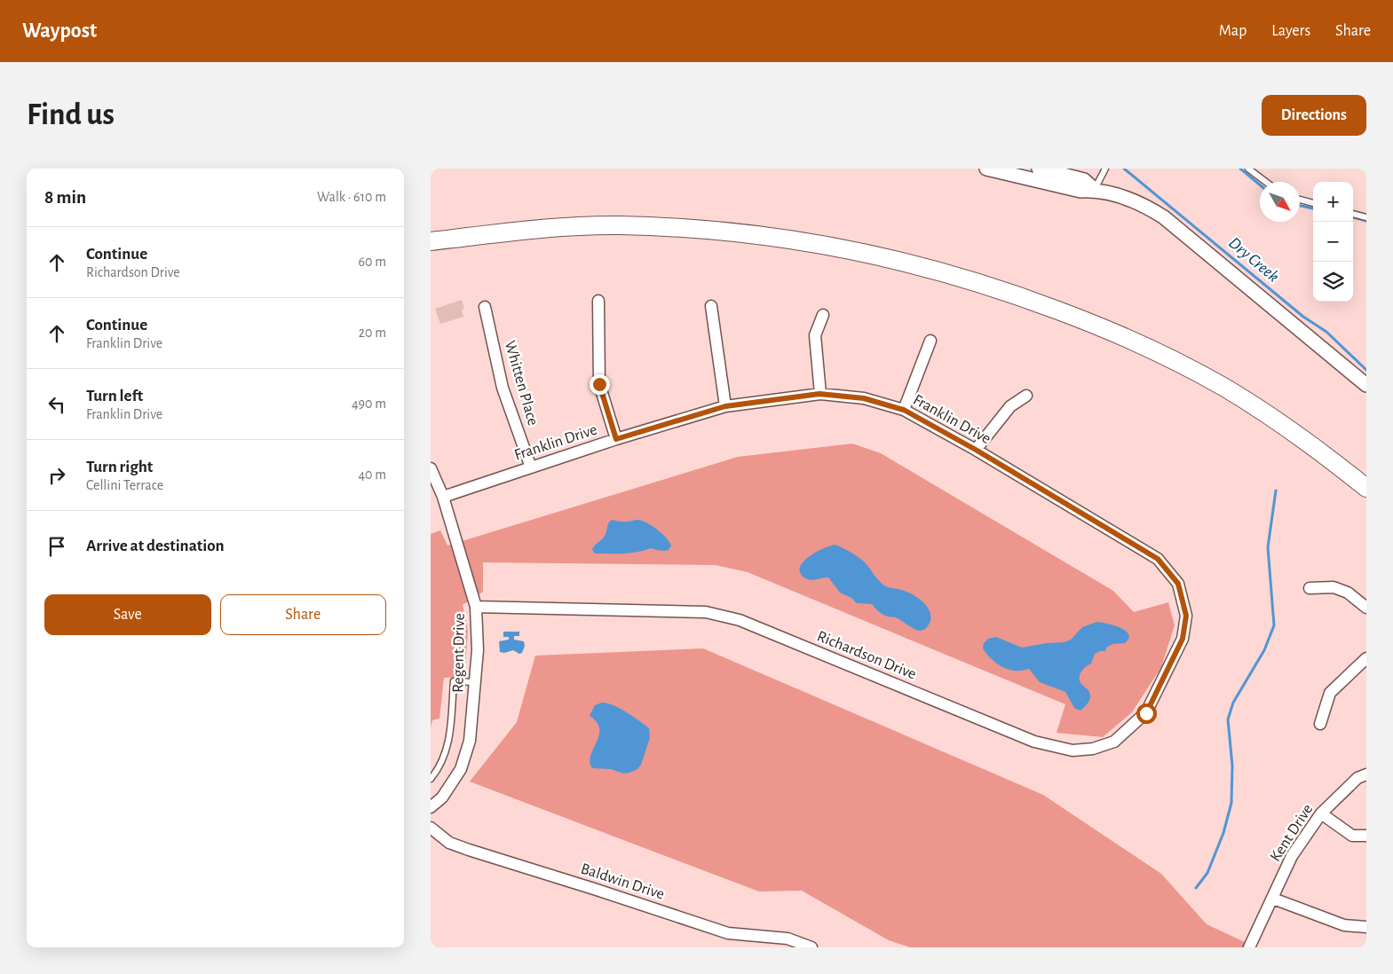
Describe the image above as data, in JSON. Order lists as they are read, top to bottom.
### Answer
{
  "streets": {
    "street": [
      "Whitten Place",
      "Franklin Drive",
      "Regent Drive",
      "Richardson Drive",
      "Kent Drive",
      "Baldwin Drive"
    ]
  },
  "crossings": [
    ["Whitten Place", "Franklin Drive"],
    ["Franklin Drive", "Regent Drive"],
    ["Franklin Drive", "Richardson Drive"],
    ["Regent Drive", "Richardson Drive"]
  ],
  "water": ["Dry Creek"],
  "north": "bottom right",
  "page": {
    "header": "Waypost",
    "nav": ["Map", "Layers", "Share"],
    "buttons": [
      "Directions",
      ["Save", "Share"]
    ],
    "title": "Find us",
    "heading": ["8 min", "Walk · 610 m"],
    "map_buttons": ["+", "−"],
    "list": [
      ["Continue", "Richardson Drive", "60 m"],
      ["Continue", "Franklin Drive", "20 m"],
      ["Turn left", "Franklin Drive", "490 m"],
      ["Turn right", "Cellini Terrace", "40 m"],
      "Arrive at destination"
    ]
  }
}
